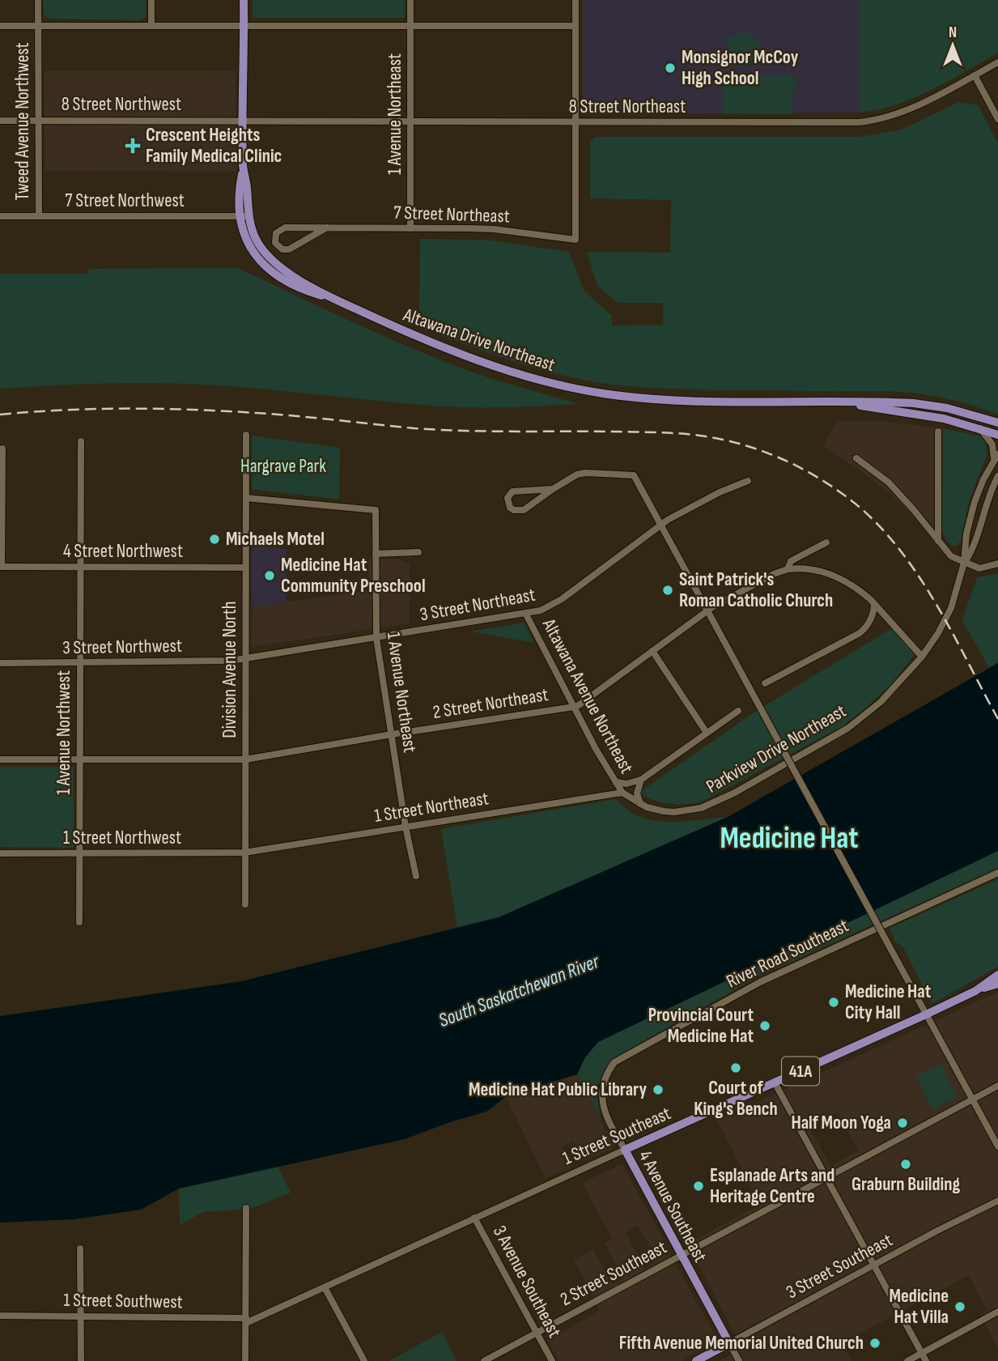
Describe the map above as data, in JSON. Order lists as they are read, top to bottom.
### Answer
{
  "streets": {
    "main road": [
      "Altawana Drive Northeast",
      "41A",
      "1 Street Southeast",
      "4 Avenue Southeast",
      "3 Street Southeast"
    ],
    "street": [
      "8 Street Northwest",
      "8 Street Northeast",
      "1 Avenue Northeast",
      "Tweed Avenue Northwest",
      "7 Street Northwest",
      "7 Street Northeast",
      "4 Street Northwest",
      "3 Street Northeast",
      "3 Street Northwest",
      "Division Avenue North",
      "Altawana Avenue Northeast",
      "2 Street Northeast",
      "1 Avenue Northwest",
      "Parkview Drive Northeast",
      "1 Street Northeast",
      "1 Street Northwest",
      "River Road Southeast",
      "2 Street Southeast",
      "3 Avenue Southeast",
      "1 Street Southwest"
    ]
  },
  "crossings": [
    ["8 Street Northwest", "8 Street Northeast"],
    ["8 Street Northwest", "Tweed Avenue Northwest"],
    ["8 Street Northeast", "1 Avenue Northeast"],
    ["8 Street Northeast", "7 Street Northeast"],
    ["1 Avenue Northeast", "7 Street Northeast"],
    ["1 Avenue Northeast", "3 Street Northeast"],
    ["1 Avenue Northeast", "Division Avenue North"],
    ["1 Avenue Northeast", "2 Street Northeast"],
    ["1 Avenue Northeast", "1 Street Northeast"],
    ["Tweed Avenue Northwest", "7 Street Northwest"],
    ["7 Street Northwest", "Altawana Drive Northeast"],
    ["4 Street Northwest", "Division Avenue North"],
    ["4 Street Northwest", "1 Avenue Northwest"],
    ["3 Street Northeast", "3 Street Northwest"],
    ["3 Street Northeast", "Division Avenue North"],
    ["3 Street Northeast", "Altawana Avenue Northeast"],
    ["3 Street Northwest", "Division Avenue North"],
    ["3 Street Northwest", "1 Avenue Northwest"],
    ["Division Avenue North", "2 Street Northeast"],
    ["Division Avenue North", "1 Street Northeast"],
    ["Division Avenue North", "1 Street Northwest"],
    ["Altawana Avenue Northeast", "2 Street Northeast"],
    ["Altawana Avenue Northeast", "Parkview Drive Northeast"],
    ["Altawana Avenue Northeast", "1 Street Northeast"],
    ["2 Street Northeast", "1 Avenue Northwest"],
    ["1 Avenue Northwest", "1 Street Northwest"],
    ["Parkview Drive Northeast", "1 Street Northeast"],
    ["1 Street Northeast", "1 Street Northwest"],
    ["River Road Southeast", "4 Avenue Southeast"],
    ["1 Street Southeast", "4 Avenue Southeast"],
    ["1 Street Southeast", "3 Avenue Southeast"],
    ["1 Street Southeast", "1 Street Southwest"],
    ["4 Avenue Southeast", "3 Street Southeast"],
    ["4 Avenue Southeast", "2 Street Southeast"],
    ["2 Street Southeast", "3 Avenue Southeast"]
  ],
  "districts": ["Medicine Hat"],
  "water": ["South Saskatchewan River"],
  "parks": ["Hargrave Park"],
  "places": {
    "other": [
      "Monsignor McCoy High School",
      "Michaels Motel",
      "Medicine Hat Community Preschool",
      "Saint Patrick's Roman Catholic Church",
      "Medicine Hat City Hall",
      "Provincial Court Medicine Hat",
      "Court of King's Bench",
      "Medicine Hat Public Library",
      "Half Moon Yoga",
      "Graburn Building",
      "Esplanade Arts and Heritage Centre",
      "Medicine Hat Villa",
      "Fifth Avenue Memorial United Church"
    ],
    "health": ["Crescent Heights Family Medical Clinic"]
  },
  "north": "top"
}
